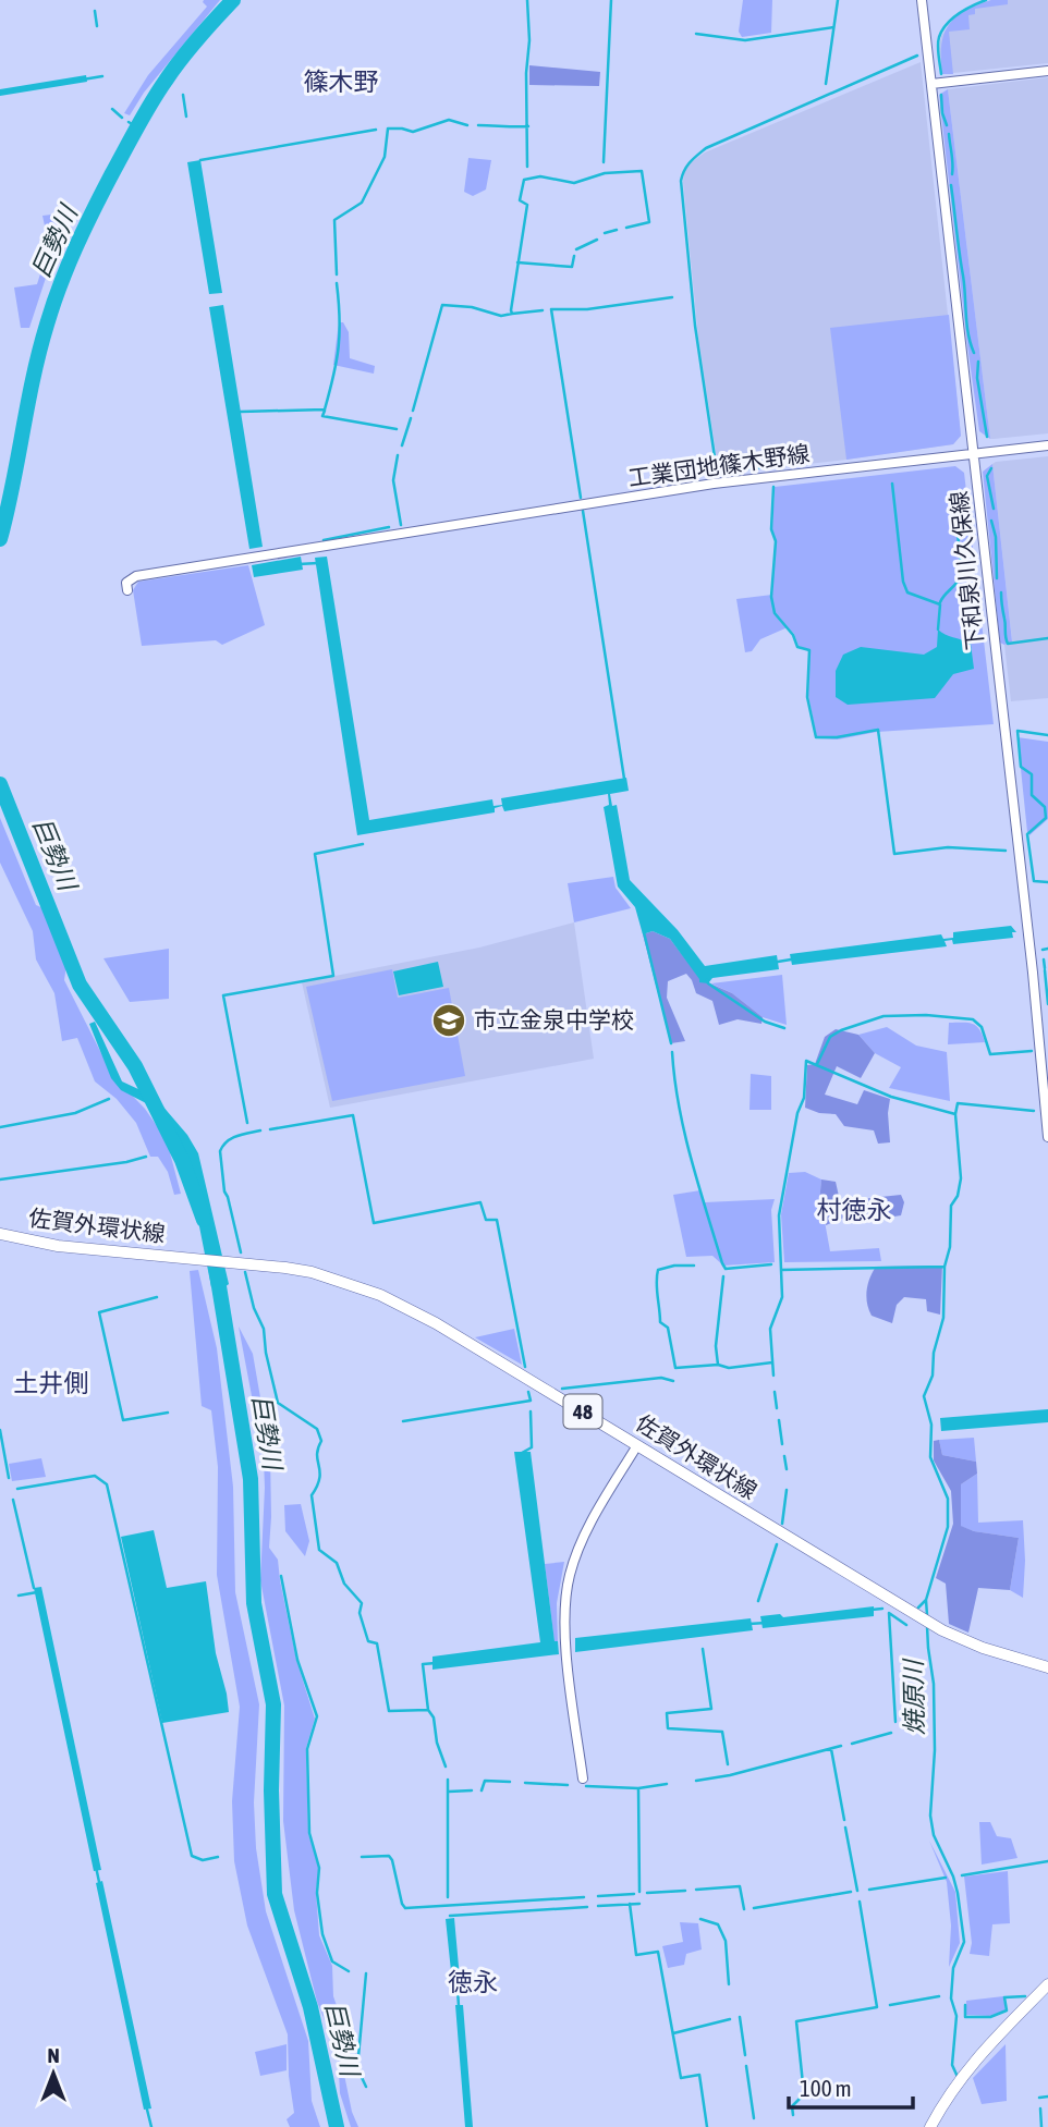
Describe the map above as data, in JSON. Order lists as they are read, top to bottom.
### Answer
{
  "streets": {
    "main road": ["佐賀外環状線", "48"],
    "street": ["工業団地篠木野線", "下和泉川久保線"]
  },
  "crossings": [
    ["工業団地篠木野線", "下和泉川久保線"]
  ],
  "districts": [
    "篠木野",
    "村徳永",
    "土井側",
    "徳永"
  ],
  "water": ["巨勢川", "焼原川"],
  "places": {
    "school or university": ["市立金泉中学校"]
  },
  "scale_bar": "100 m",
  "north": "top"
}
